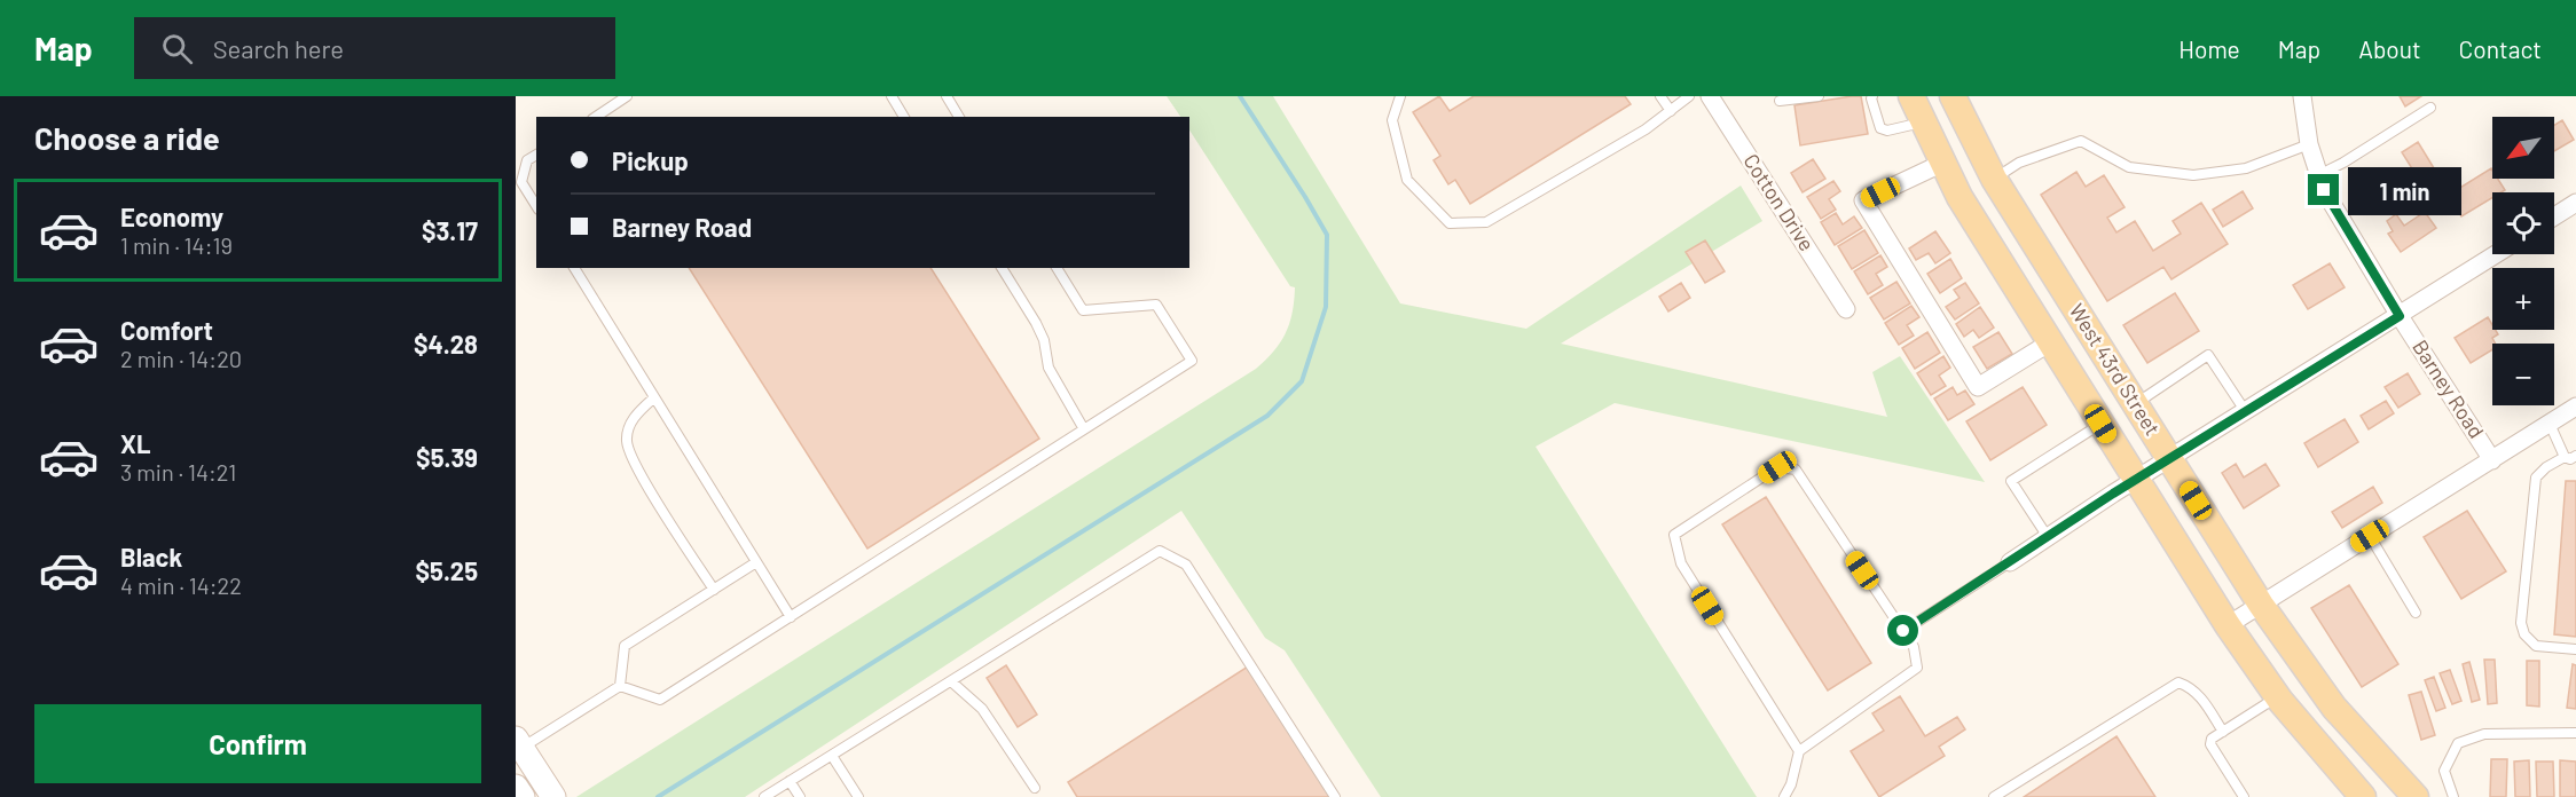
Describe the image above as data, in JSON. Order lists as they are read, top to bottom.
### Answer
{
  "streets": {
    "main road": ["West 43rd Street"],
    "street": ["Cotton Drive", "Barney Road"]
  },
  "north": "bottom left",
  "page": {
    "header": "Map",
    "search": "Search here",
    "nav": [
      "Home",
      "Map",
      "About",
      "Contact"
    ],
    "heading": "Choose a ride",
    "map_buttons": ["+", "−"],
    "banner": ["Pickup", "Barney Road"],
    "bubble": "1 min",
    "list": [
      {
        "name": "Economy",
        "note": "1 min · 14:19",
        "value": "$3.17"
      },
      {
        "name": "Comfort",
        "note": "2 min · 14:20",
        "value": "$4.28"
      },
      {
        "name": "XL",
        "note": "3 min · 14:21",
        "value": "$5.39"
      },
      {
        "name": "Black",
        "note": "4 min · 14:22",
        "value": "$5.25"
      }
    ],
    "buttons": "Confirm"
  }
}
